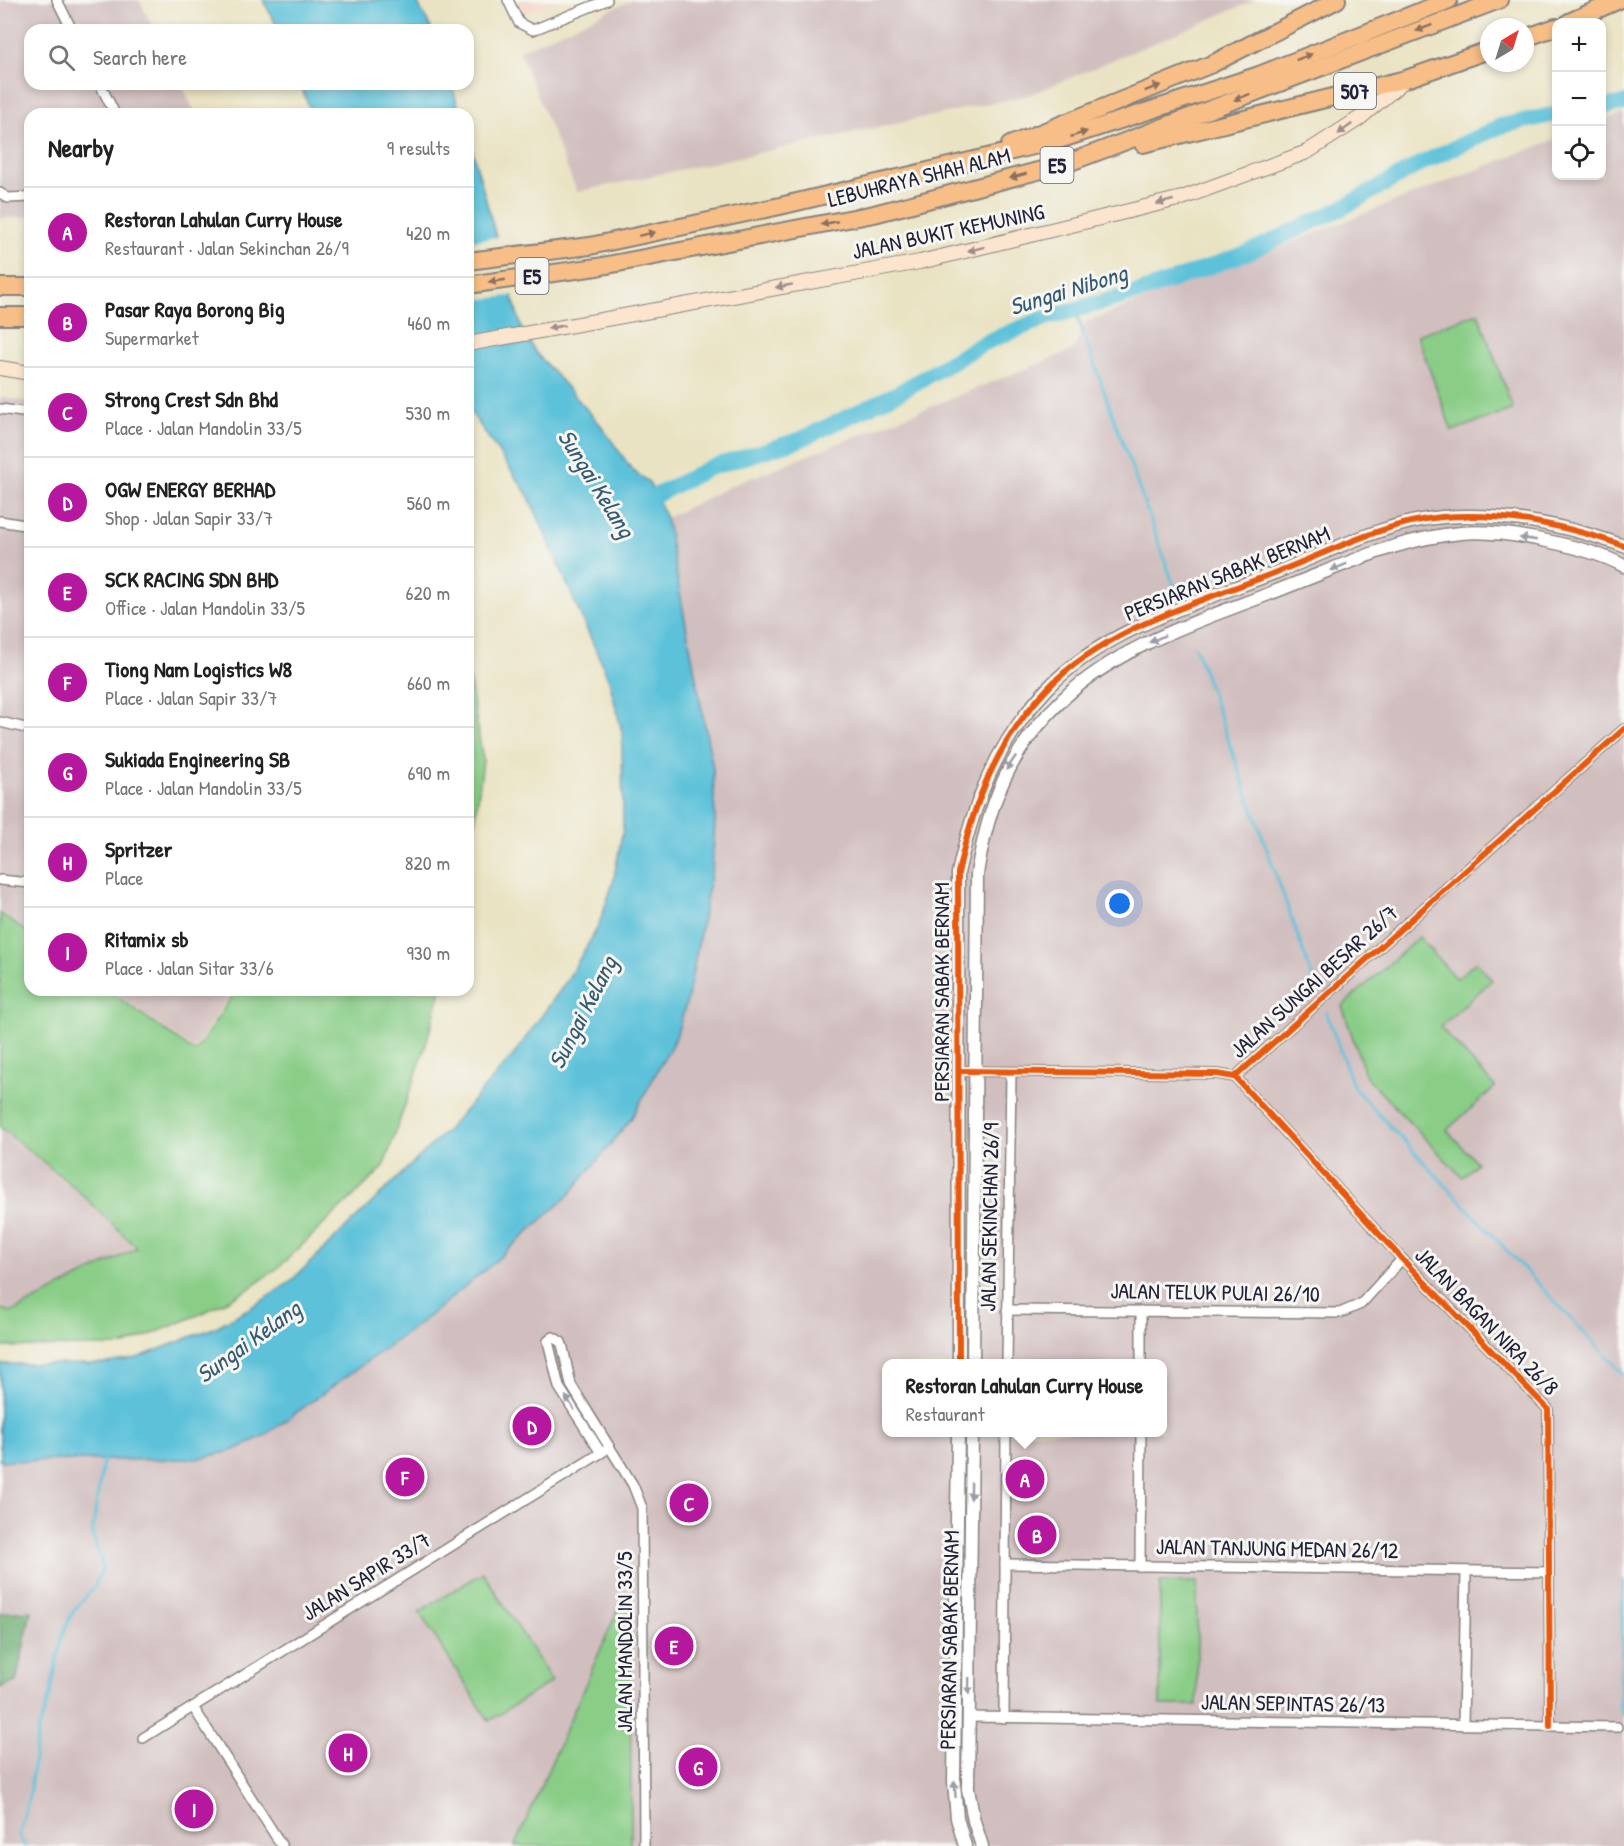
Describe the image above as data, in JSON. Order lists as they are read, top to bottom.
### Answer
{
  "streets": {
    "highway": ["507", "E5", "LEBUHRAYA SHAH ALAM"],
    "main road": ["JALAN BUKIT KEMUNING"],
    "street": [
      "PERSIARAN SABAK BERNAM",
      "JALAN SUNGAI BESAR 26/7",
      "JALAN SEKINCHAN 26/9",
      "JALAN TELUK PULAI 26/10",
      "JALAN BAGAN NIRA 26/8",
      "JALAN TANJUNG MEDAN 26/12",
      "JALAN SAPIR 33/7",
      "JALAN MANDOLIN 33/5",
      "JALAN SEPINTAS 26/13"
    ]
  },
  "crossings": [
    ["507", "LEBUHRAYA SHAH ALAM"],
    ["507", "JALAN BUKIT KEMUNING"],
    ["PERSIARAN SABAK BERNAM", "JALAN SUNGAI BESAR 26/7"],
    ["PERSIARAN SABAK BERNAM", "JALAN SEPINTAS 26/13"],
    ["JALAN SUNGAI BESAR 26/7", "JALAN SEKINCHAN 26/9"],
    ["JALAN SUNGAI BESAR 26/7", "JALAN BAGAN NIRA 26/8"],
    ["JALAN SEKINCHAN 26/9", "JALAN TELUK PULAI 26/10"],
    ["JALAN TELUK PULAI 26/10", "JALAN BAGAN NIRA 26/8"],
    ["JALAN BAGAN NIRA 26/8", "JALAN TANJUNG MEDAN 26/12"],
    ["JALAN BAGAN NIRA 26/8", "JALAN SEPINTAS 26/13"],
    ["JALAN SAPIR 33/7", "JALAN MANDOLIN 33/5"]
  ],
  "one_way": ["JALAN BUKIT KEMUNING"],
  "water": ["Sungai Nibong", "Sungai Kelang"],
  "north": "top right",
  "page": {
    "map_buttons": ["+", "−"],
    "search": "Search here",
    "heading": ["Nearby", "9 results"],
    "list": [
      {
        "mark": "A",
        "name": "Restoran Lahulan Curry House",
        "note": "Restaurant · Jalan Sekinchan 26/9",
        "value": "420 m"
      },
      {
        "mark": "B",
        "name": "Pasar Raya Borong Big",
        "note": "Supermarket",
        "value": "460 m"
      },
      {
        "mark": "C",
        "name": "Strong Crest Sdn Bhd",
        "note": "Place · Jalan Mandolin 33/5",
        "value": "530 m"
      },
      {
        "mark": "D",
        "name": "OGW ENERGY BERHAD",
        "note": "Shop · Jalan Sapir 33/7",
        "value": "560 m"
      },
      {
        "mark": "E",
        "name": "SCK RACING SDN BHD",
        "note": "Office · Jalan Mandolin 33/5",
        "value": "620 m"
      },
      {
        "mark": "F",
        "name": "Tiong Nam Logistics W8",
        "note": "Place · Jalan Sapir 33/7",
        "value": "660 m"
      },
      {
        "mark": "G",
        "name": "Sukiada Engineering SB",
        "note": "Place · Jalan Mandolin 33/5",
        "value": "690 m"
      },
      {
        "mark": "H",
        "name": "Spritzer",
        "note": "Place",
        "value": "820 m"
      },
      {
        "mark": "I",
        "name": "Ritamix sb",
        "note": "Place · Jalan Sitar 33/6",
        "value": "930 m"
      }
    ],
    "popup": ["Restoran Lahulan Curry House", "Restaurant"],
    "pins": [
      "D",
      "F",
      "A",
      "C",
      "B",
      "E",
      "H",
      "G",
      "I"
    ]
  }
}
